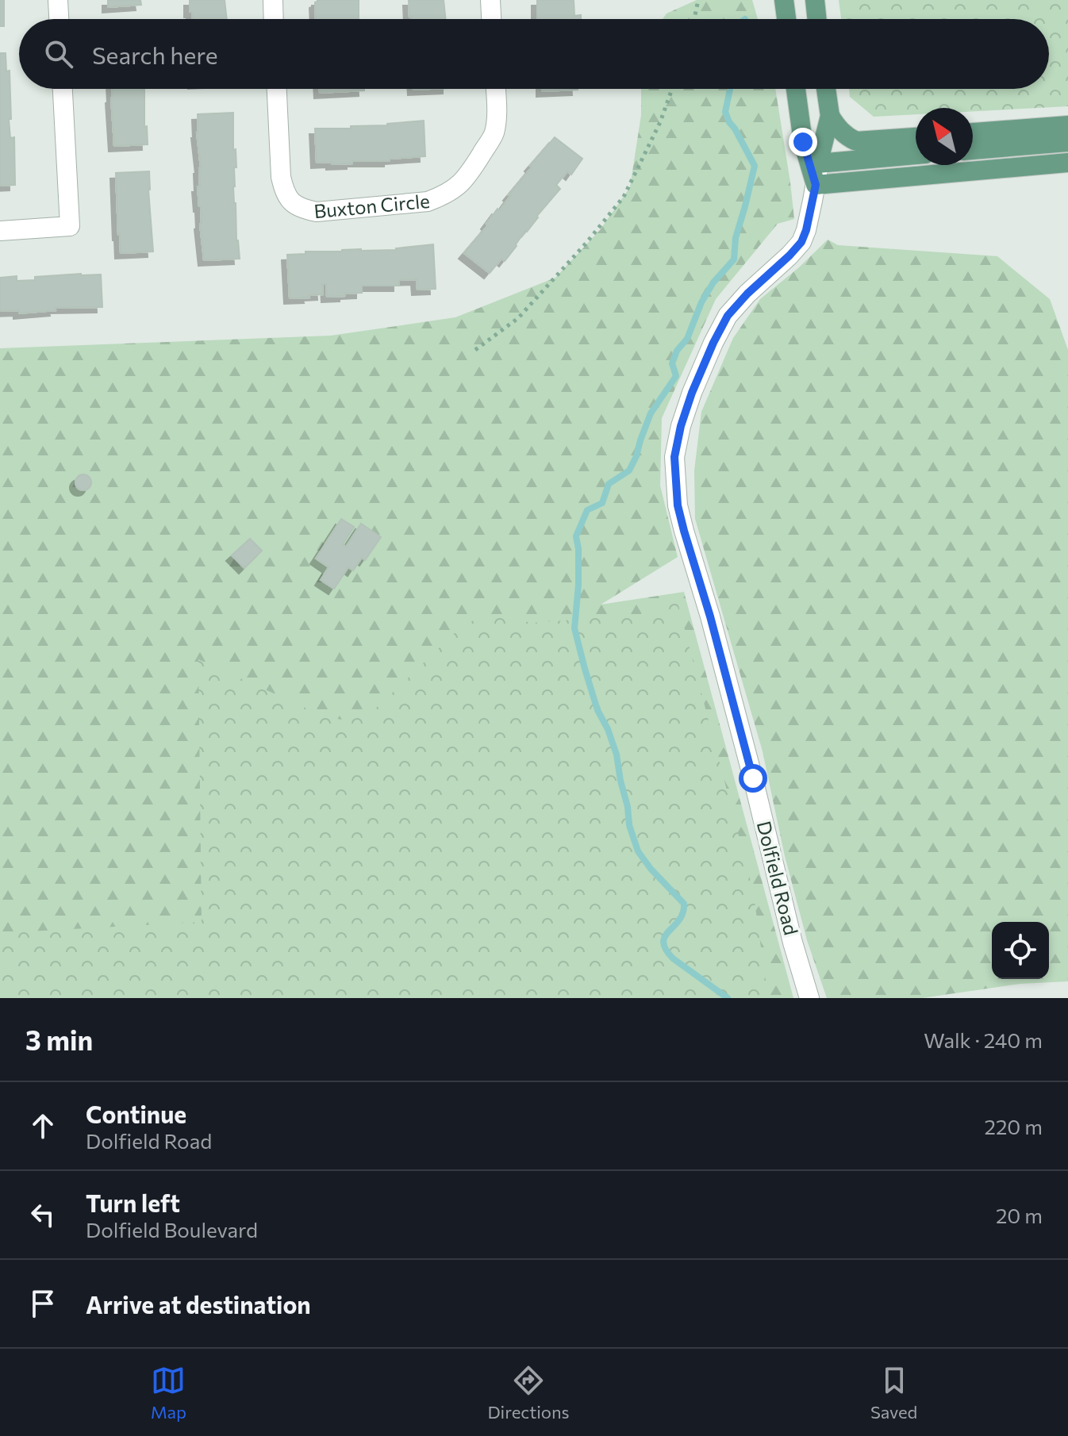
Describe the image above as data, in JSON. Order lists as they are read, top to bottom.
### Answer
{
  "streets": {
    "street": ["Buxton Circle", "Dolfield Road"]
  },
  "north": "top left",
  "page": {
    "search": "Search here",
    "heading": ["3 min", "Walk · 240 m"],
    "list": [
      ["Continue", "Dolfield Road", "220 m"],
      ["Turn left", "Dolfield Boulevard", "20 m"],
      "Arrive at destination"
    ],
    "nav": ["Map", "Directions", "Saved"]
  }
}
